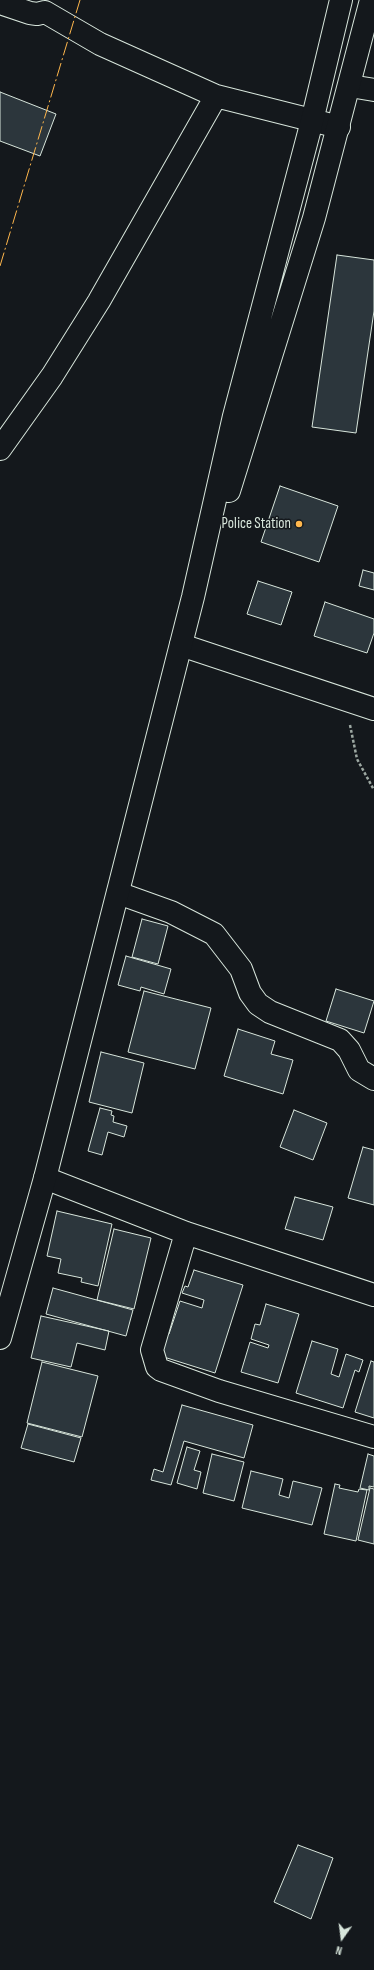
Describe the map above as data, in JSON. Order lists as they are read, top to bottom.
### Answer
{
  "places": ["Police Station"],
  "north": "bottom"
}
